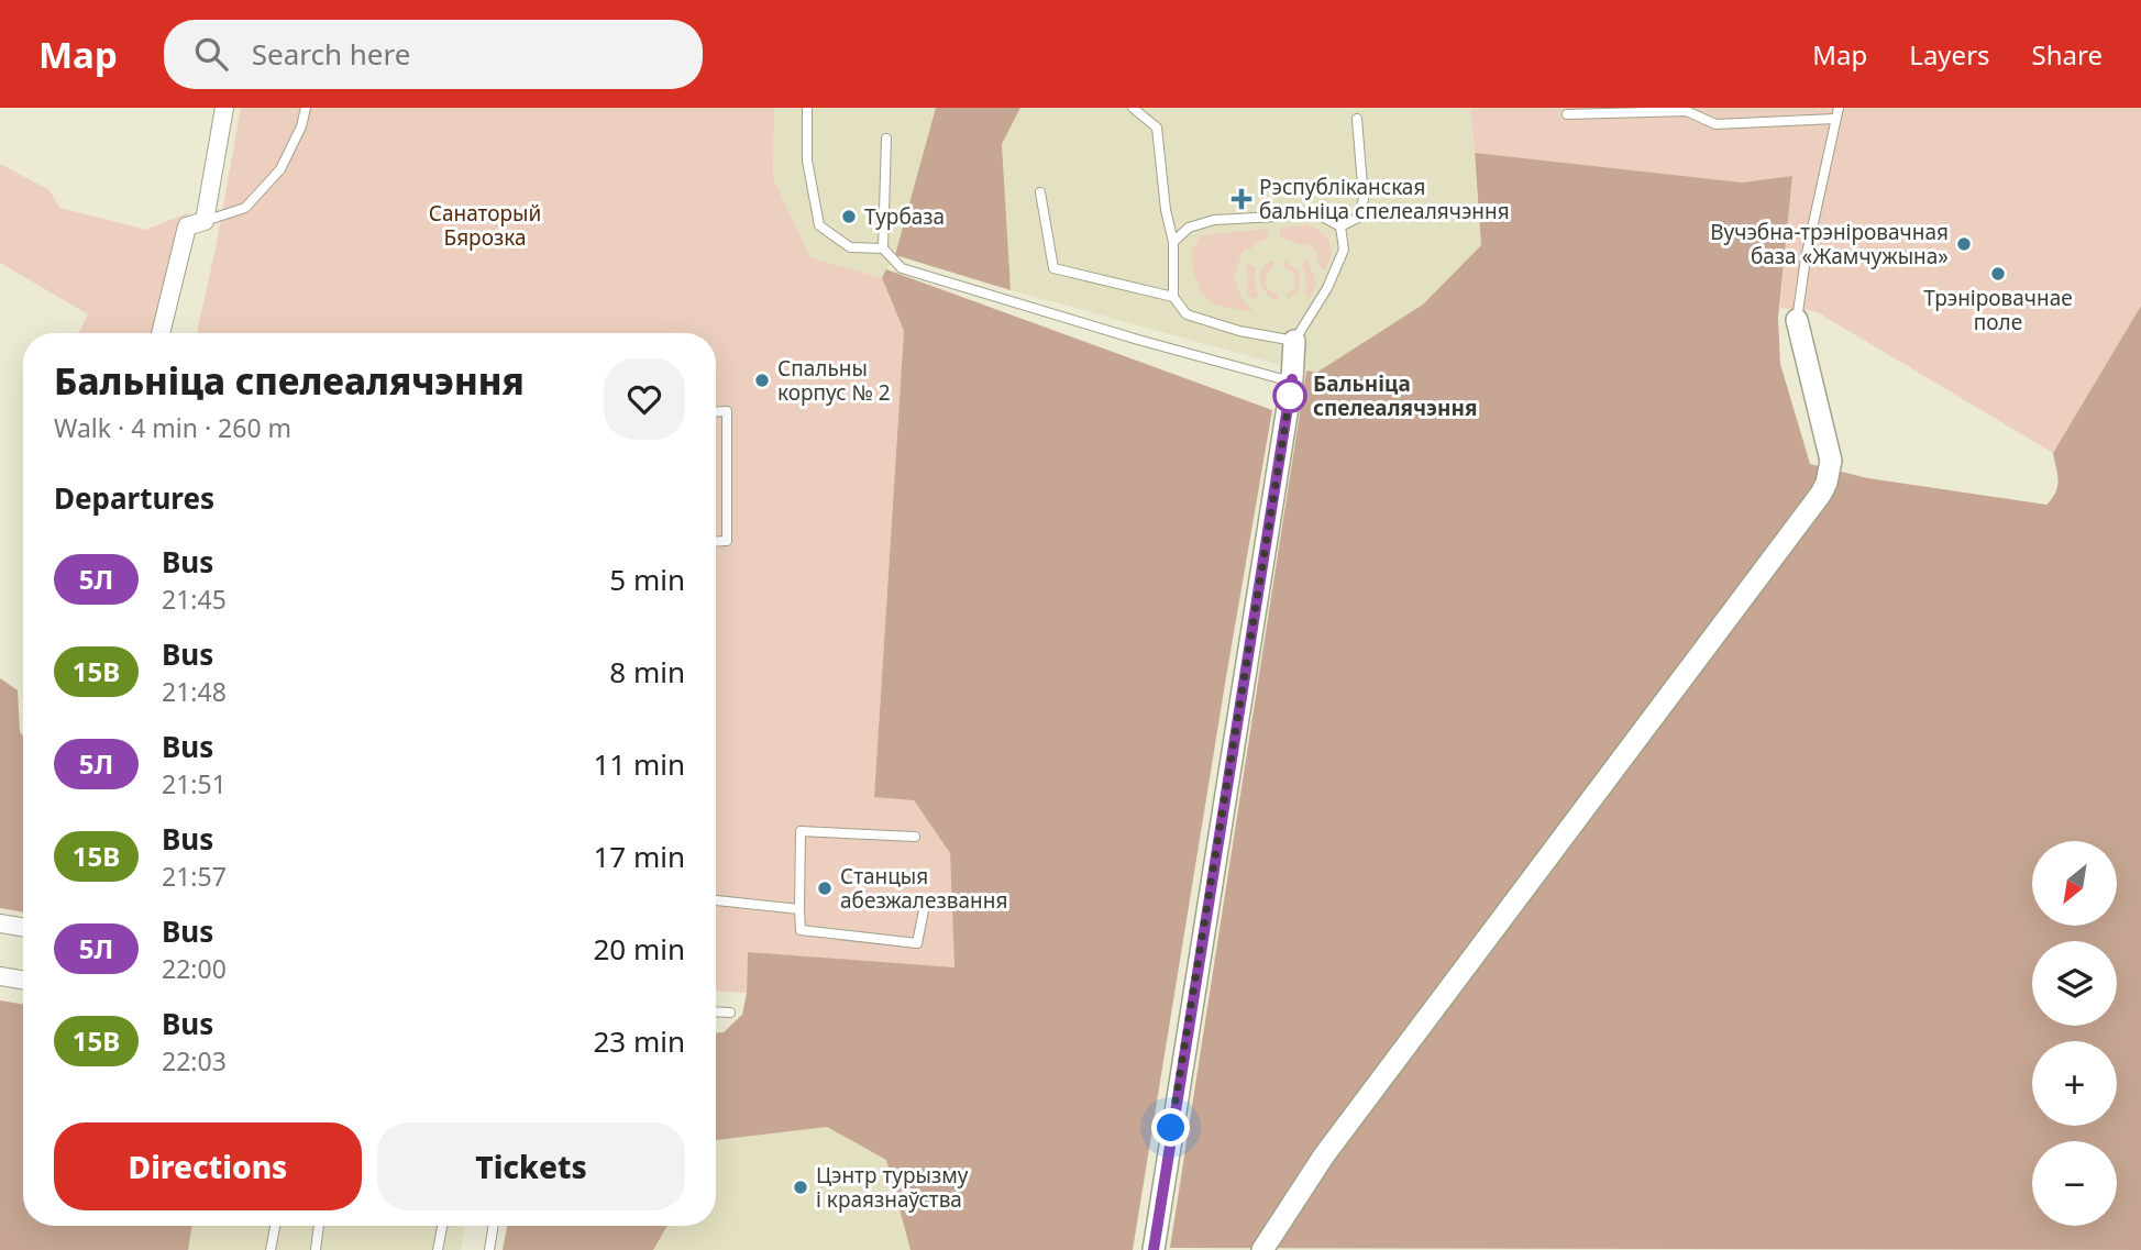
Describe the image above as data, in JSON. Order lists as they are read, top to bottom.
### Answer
{
  "parks": ["Санаторый Бярозка"],
  "places": {
    "health": ["Рэспубліканская бальніца спелеалячэння"],
    "other": [
      "Турбаза",
      "Вучэбна-трэніровачная база «Жамчужына»",
      "Трэніровачнае поле",
      "Спальны корпус № 2",
      "Бальніца спелеалячэння",
      "Станцыя абезжалезвання",
      "Цэнтр турызму і краязнаўства"
    ]
  },
  "lines": ["bus line 5Л"],
  "north": "bottom left",
  "page": {
    "header": "Map",
    "search": "Search here",
    "nav": ["Map", "Layers", "Share"],
    "heading": [
      ["Бальніца спелеалячэння", "Walk · 4 min · 260 m"],
      "Departures"
    ],
    "list": [
      {
        "mark": "5Л",
        "name": "Bus",
        "note": "21:45",
        "value": "5 min"
      },
      {
        "mark": "15В",
        "name": "Bus",
        "note": "21:48",
        "value": "8 min"
      },
      {
        "mark": "5Л",
        "name": "Bus",
        "note": "21:51",
        "value": "11 min"
      },
      {
        "mark": "15В",
        "name": "Bus",
        "note": "21:57",
        "value": "17 min"
      },
      {
        "mark": "5Л",
        "name": "Bus",
        "note": "22:00",
        "value": "20 min"
      },
      {
        "mark": "15В",
        "name": "Bus",
        "note": "22:03",
        "value": "23 min"
      }
    ],
    "map_buttons": ["+", "−"],
    "buttons": ["Directions", "Tickets"]
  }
}
